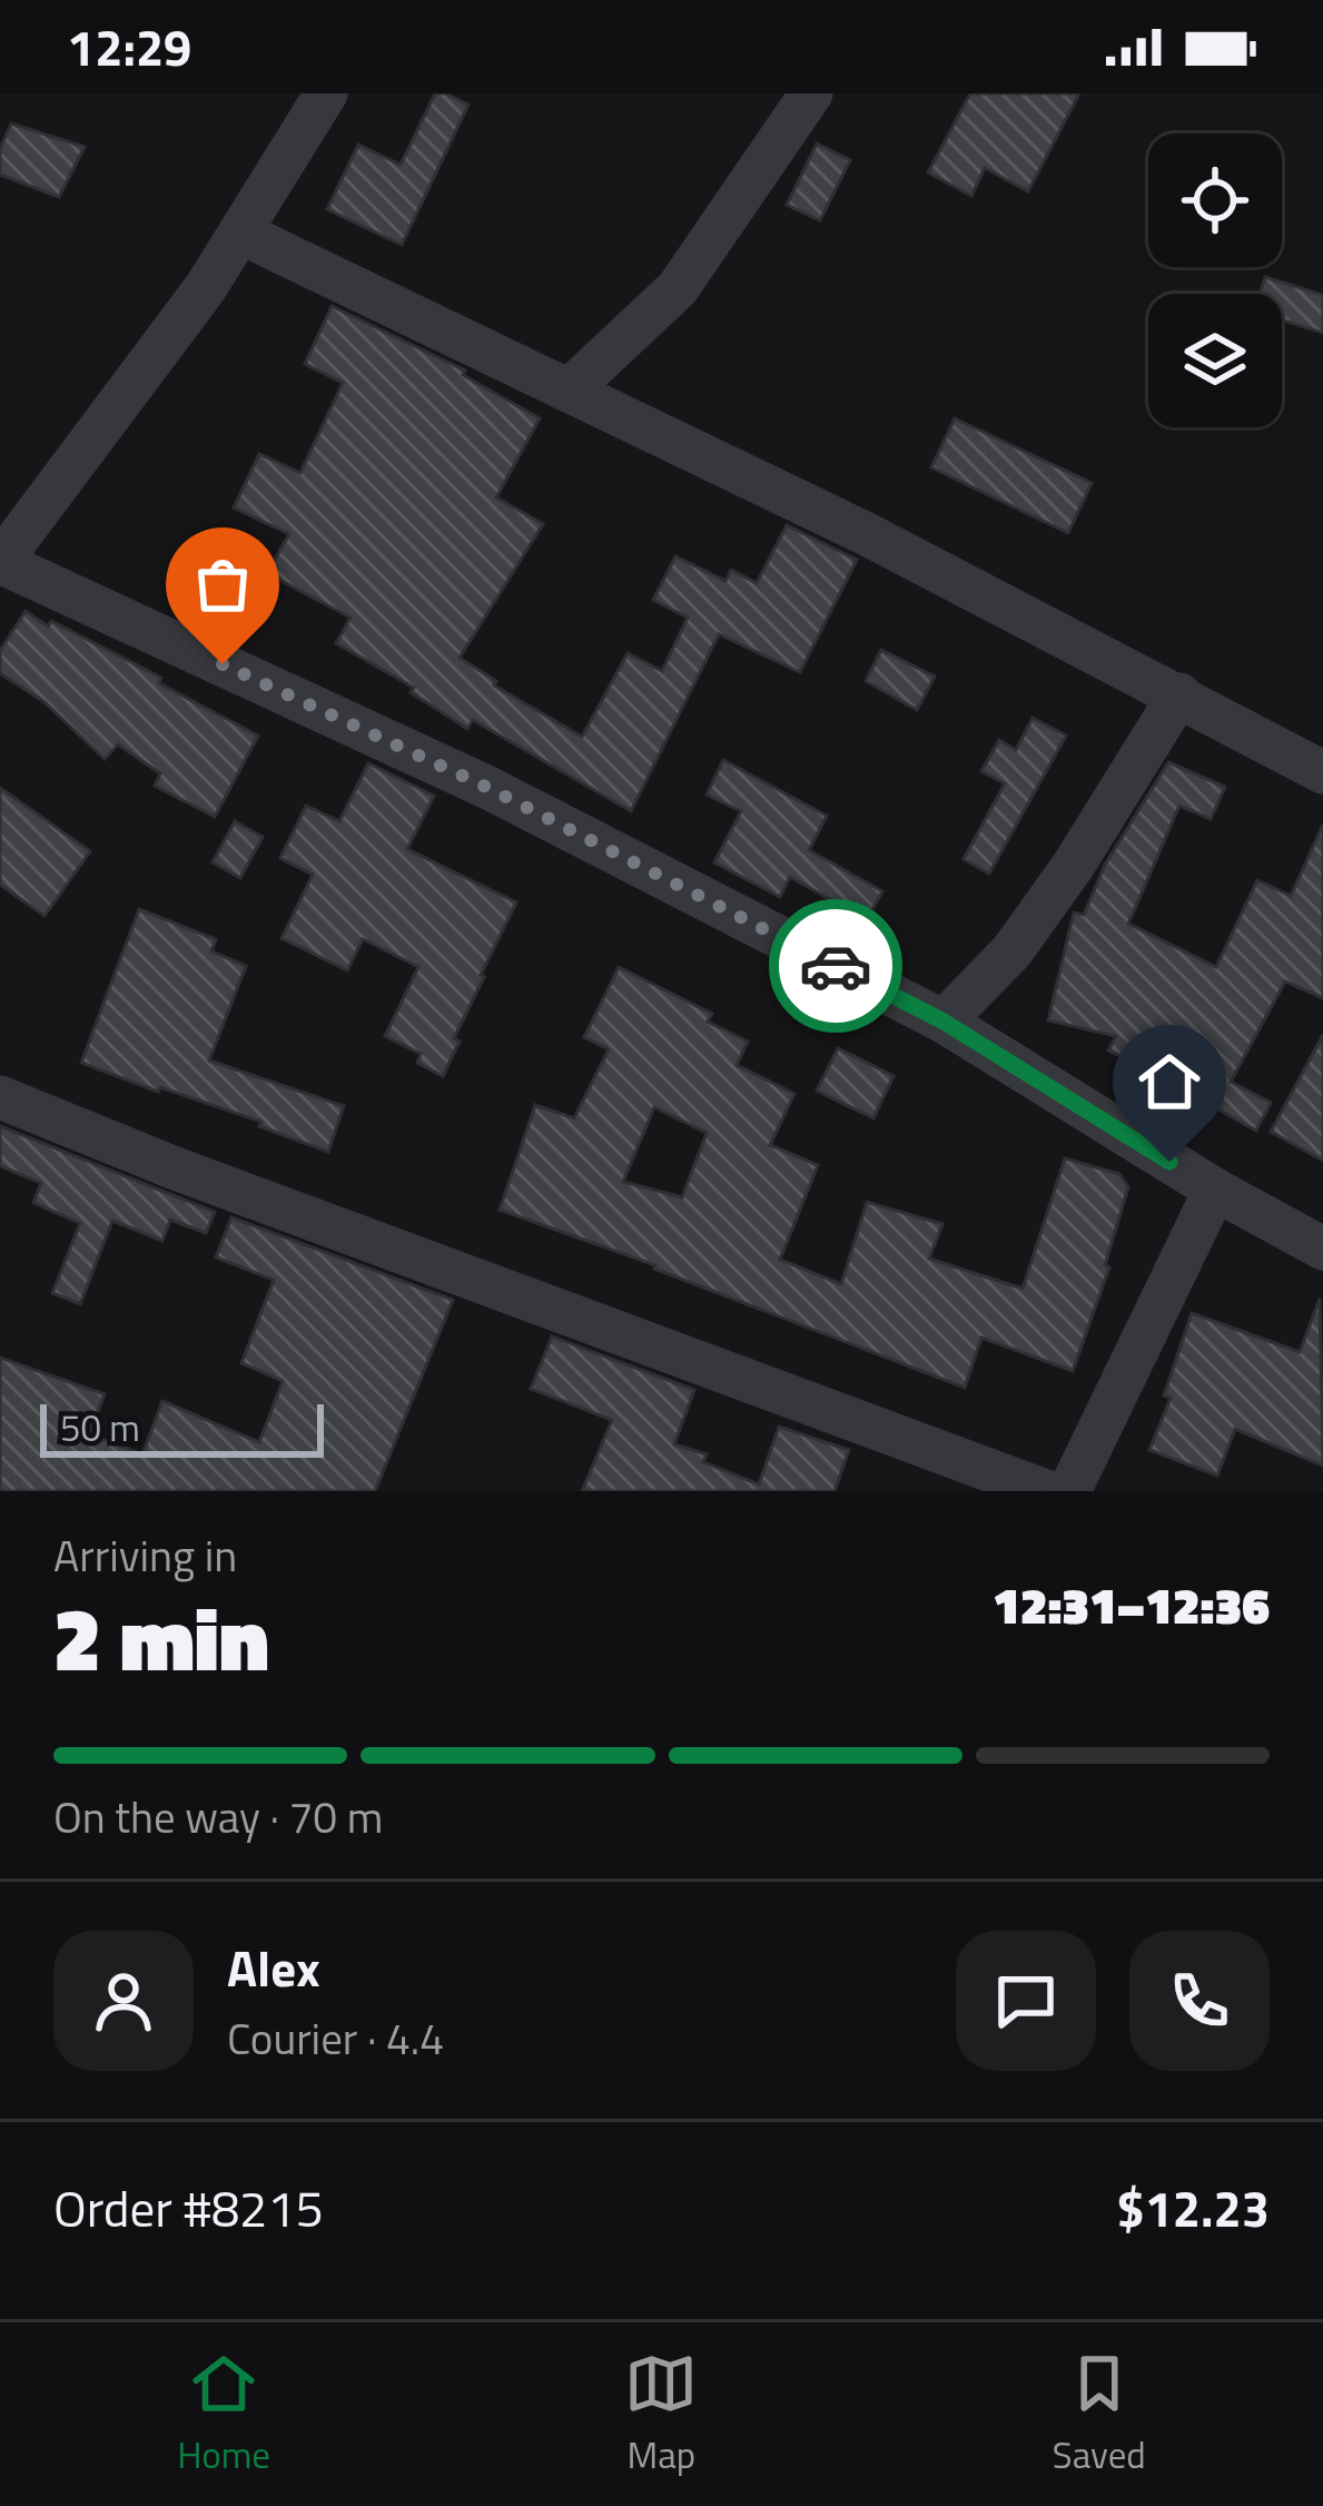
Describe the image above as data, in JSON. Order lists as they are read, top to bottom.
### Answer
{
  "scale_bar": "50 m",
  "page": {
    "status": "12:29",
    "scale": "50 m",
    "heading": ["2 min", "Arriving in", "12:31–12:36"],
    "panel": [
      "Alex",
      "Courier · 4.4",
      "Order #8215",
      "$12.23"
    ],
    "bar": "On the way · 70 m",
    "tabs": ["Home", "Map", "Saved"]
  }
}
